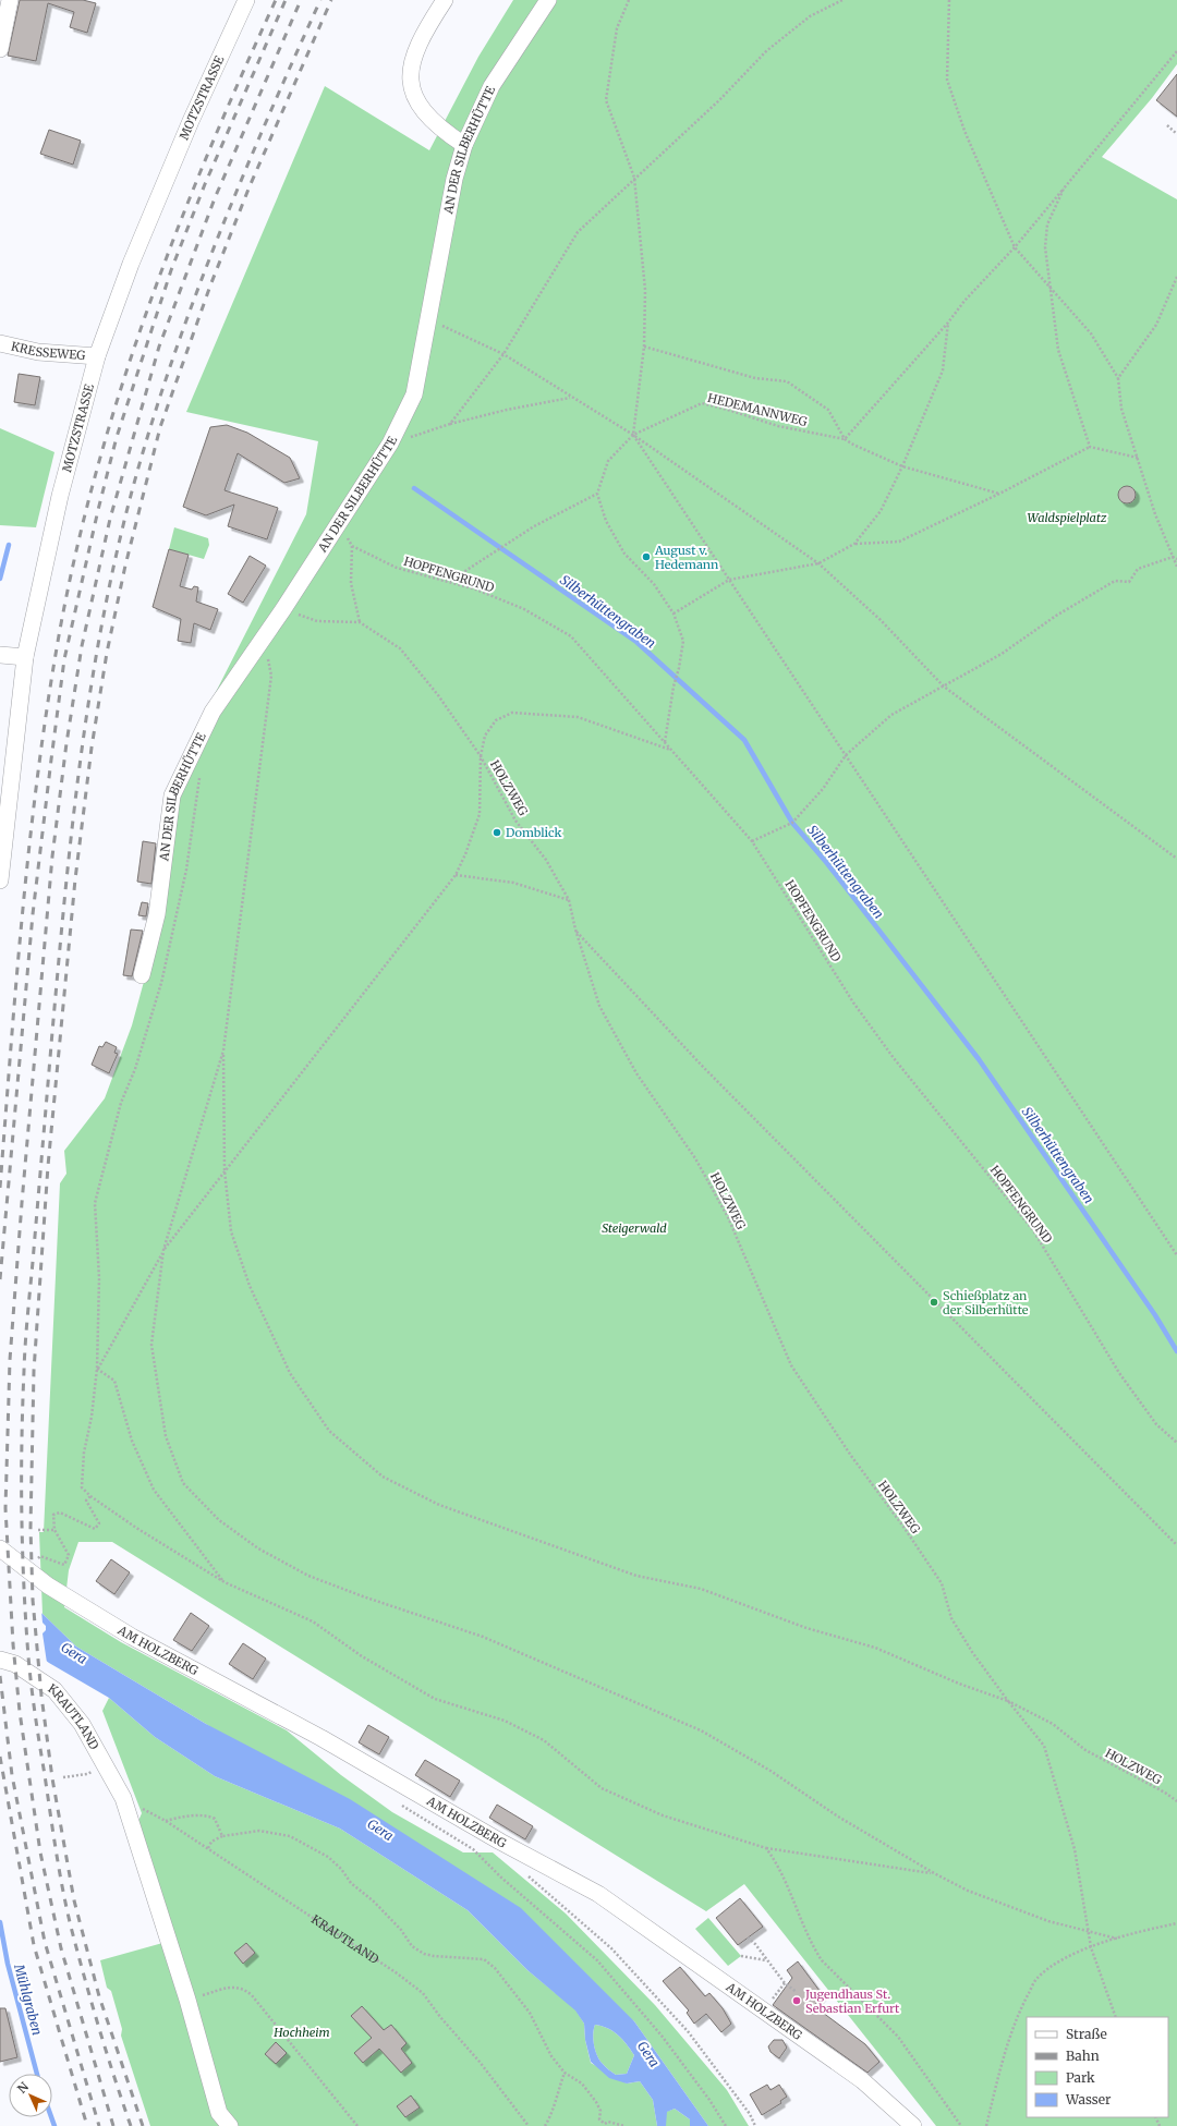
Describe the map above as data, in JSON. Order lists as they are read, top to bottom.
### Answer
{
  "streets": {
    "street": [
      "MOTZSTRASSE",
      "AN DER SILBERHÜTTE",
      "KRESSEWEG",
      "AM HOLZBERG",
      "KRAUTLAND"
    ],
    "path": ["HEDEMANNWEG", "HOPFENGRUND", "HOLZWEG"]
  },
  "crossings": [
    ["MOTZSTRASSE", "KRESSEWEG"]
  ],
  "water": ["Silberhüttengraben", "Gera", "Mühlgraben"],
  "parks": ["Waldspielplatz", "Steigerwald", "Hochheim"],
  "places": [
    "August v. Hedemann",
    "Domblick",
    "Schießplatz an der Silberhütte",
    "Jugendhaus St. Sebastian Erfurt"
  ],
  "legend": [
    "Straße",
    "Bahn",
    "Park",
    "Wasser"
  ],
  "north": "top left"
}
